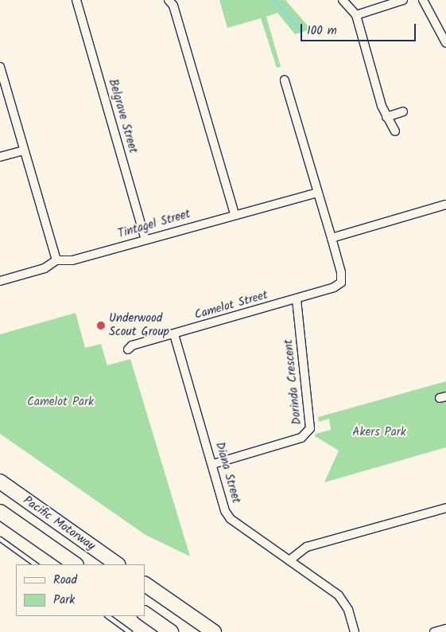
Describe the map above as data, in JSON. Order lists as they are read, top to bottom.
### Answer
{
  "streets": {
    "highway": ["Pacific Motorway"],
    "street": [
      "Belgrave Street",
      "Tintagel Street",
      "Camelot Street",
      "Dorinda Crescent",
      "Diana Street"
    ]
  },
  "crossings": [
    ["Belgrave Street", "Tintagel Street"],
    ["Camelot Street", "Dorinda Crescent"],
    ["Camelot Street", "Diana Street"],
    ["Dorinda Crescent", "Diana Street"]
  ],
  "parks": ["Camelot Park", "Akers Park"],
  "places": ["Underwood Scout Group"],
  "legend": ["Road", "Park"],
  "scale_bar": "100 m"
}
